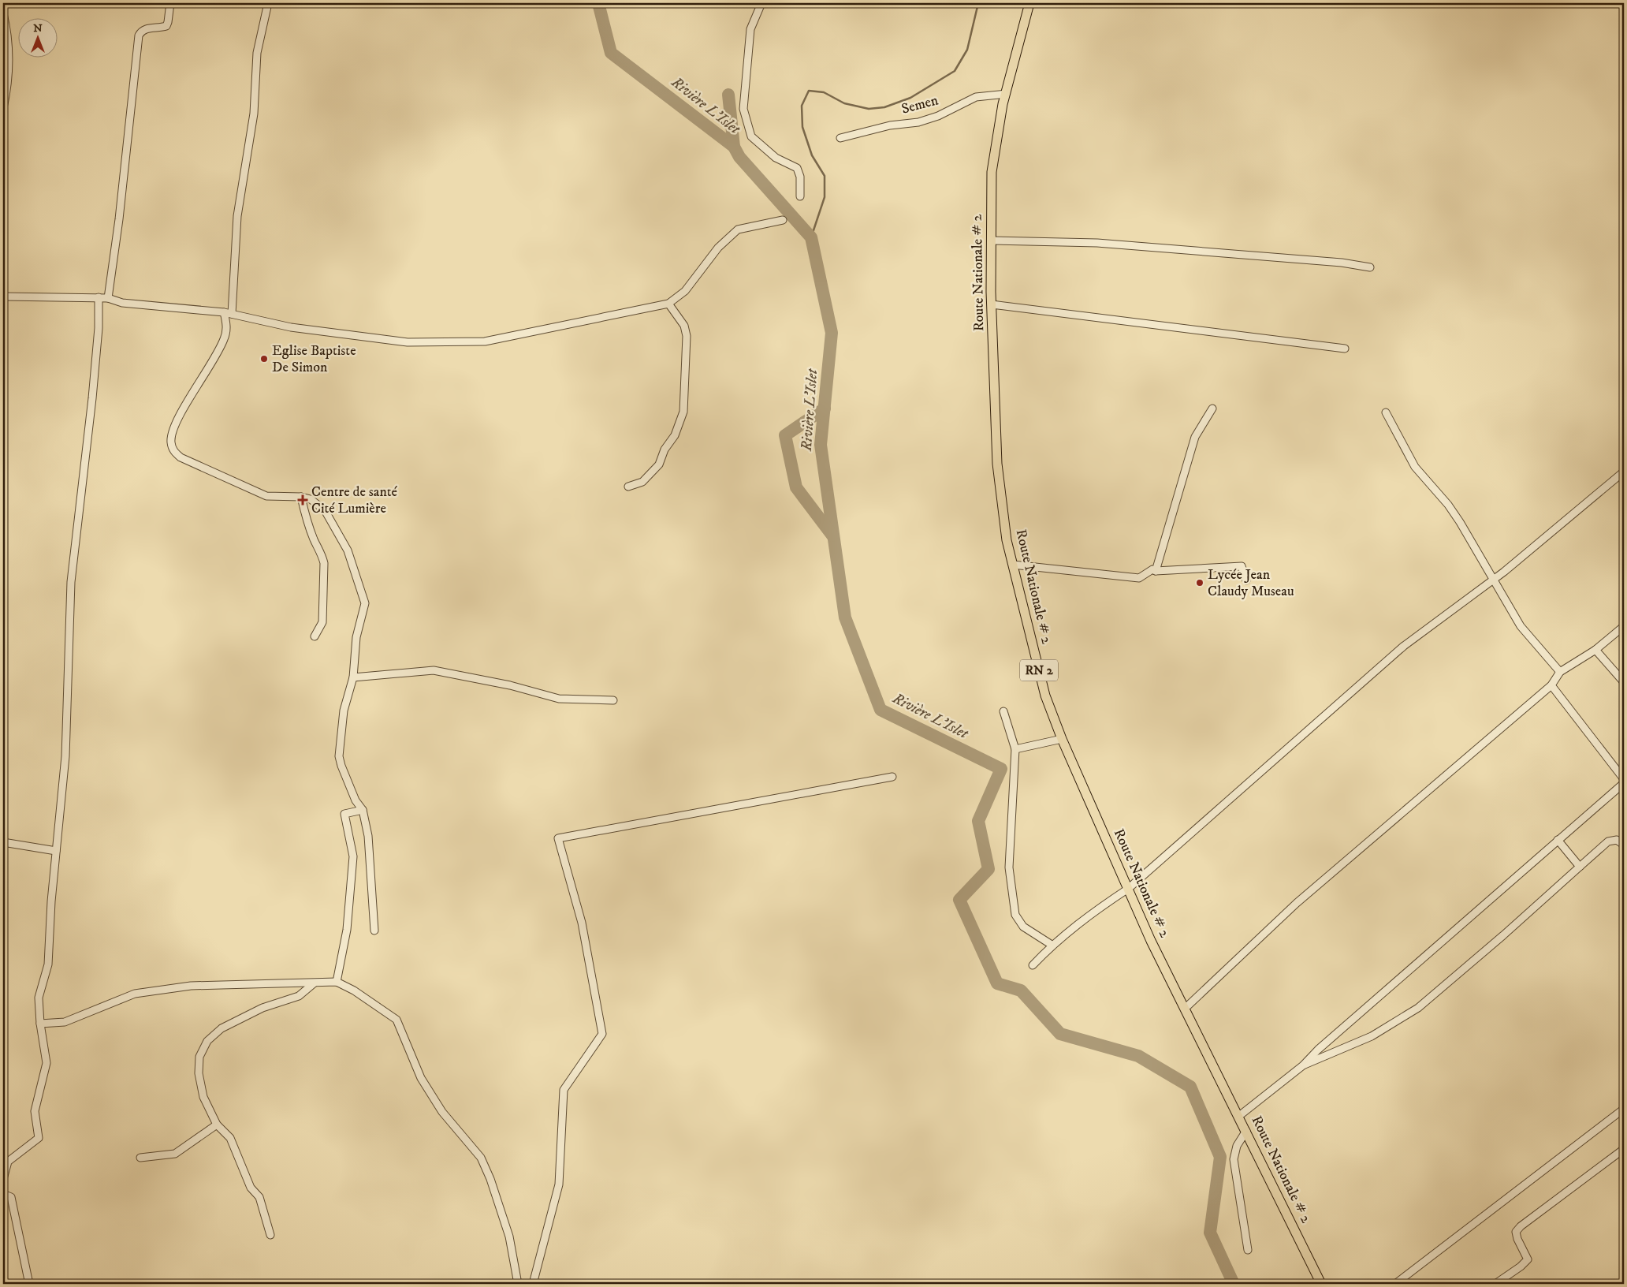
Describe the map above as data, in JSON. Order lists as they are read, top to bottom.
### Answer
{
  "streets": {
    "main road": ["Route Nationale # 2", "RN 2"],
    "street": ["Semen"]
  },
  "crossings": [
    ["Semen", "Route Nationale # 2"]
  ],
  "water": ["Rivière L'Islet"],
  "places": {
    "other": ["Eglise Baptiste De Simon", "Lycée Jean Claudy Museau"],
    "health": ["Centre de santé Cité Lumière"]
  },
  "north": "top"
}
